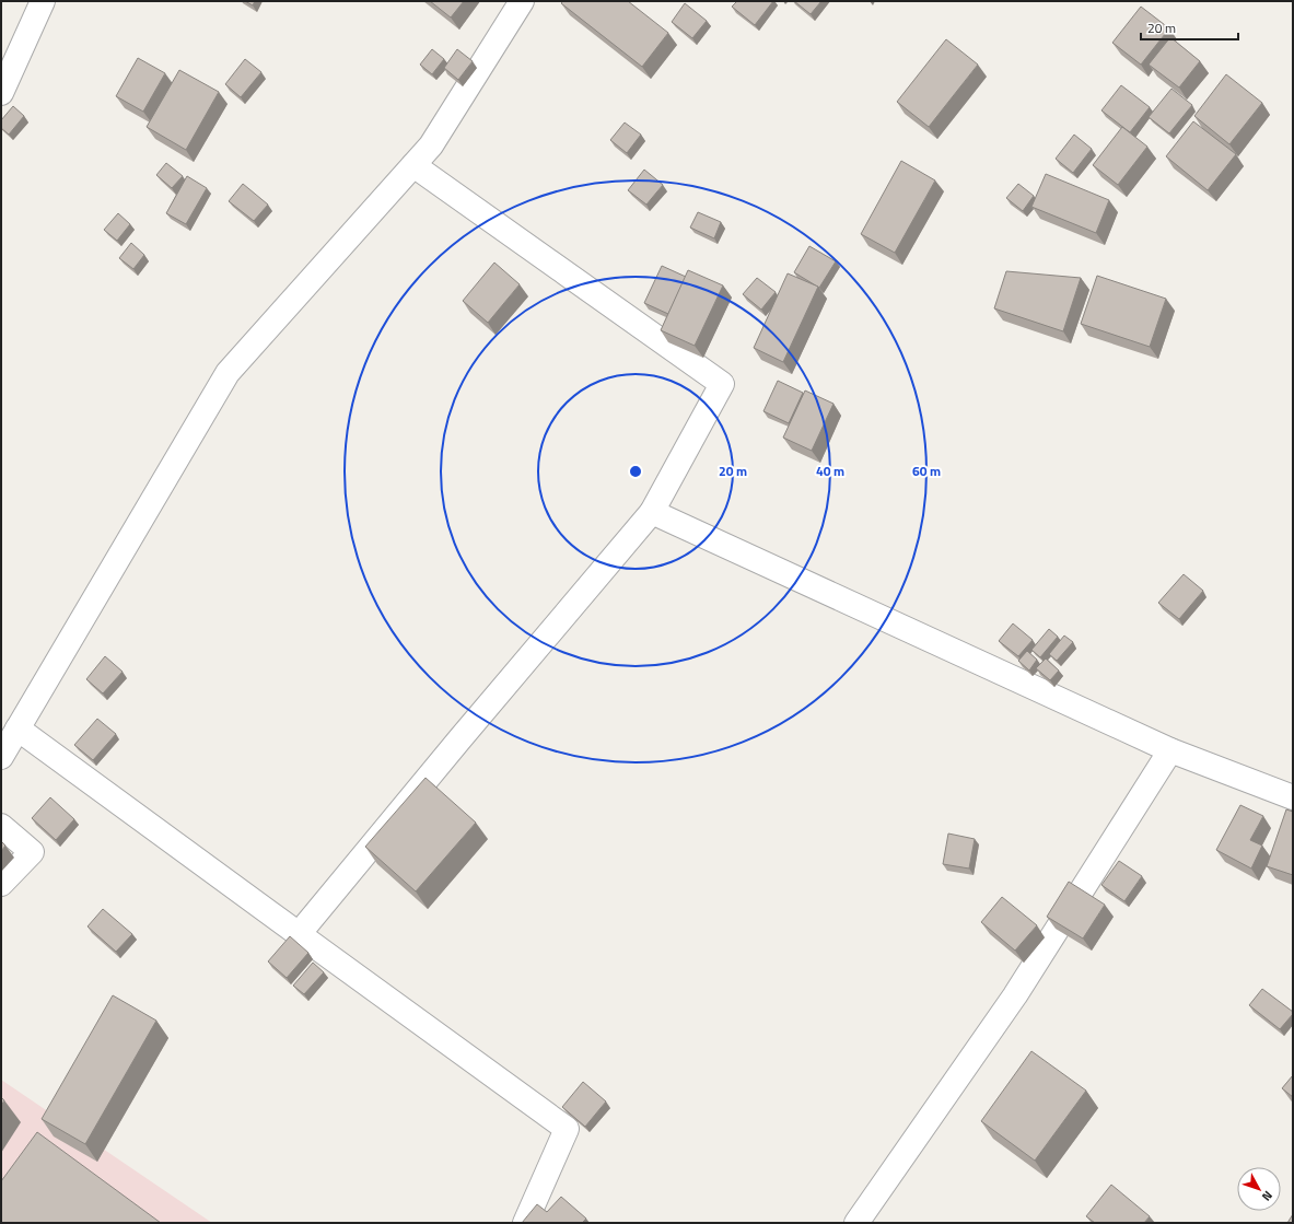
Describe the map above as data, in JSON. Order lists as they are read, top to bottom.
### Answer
{
  "scale_bar": "20 m",
  "north": "bottom right",
  "rings": ["20 m", "40 m", "60 m"]
}
